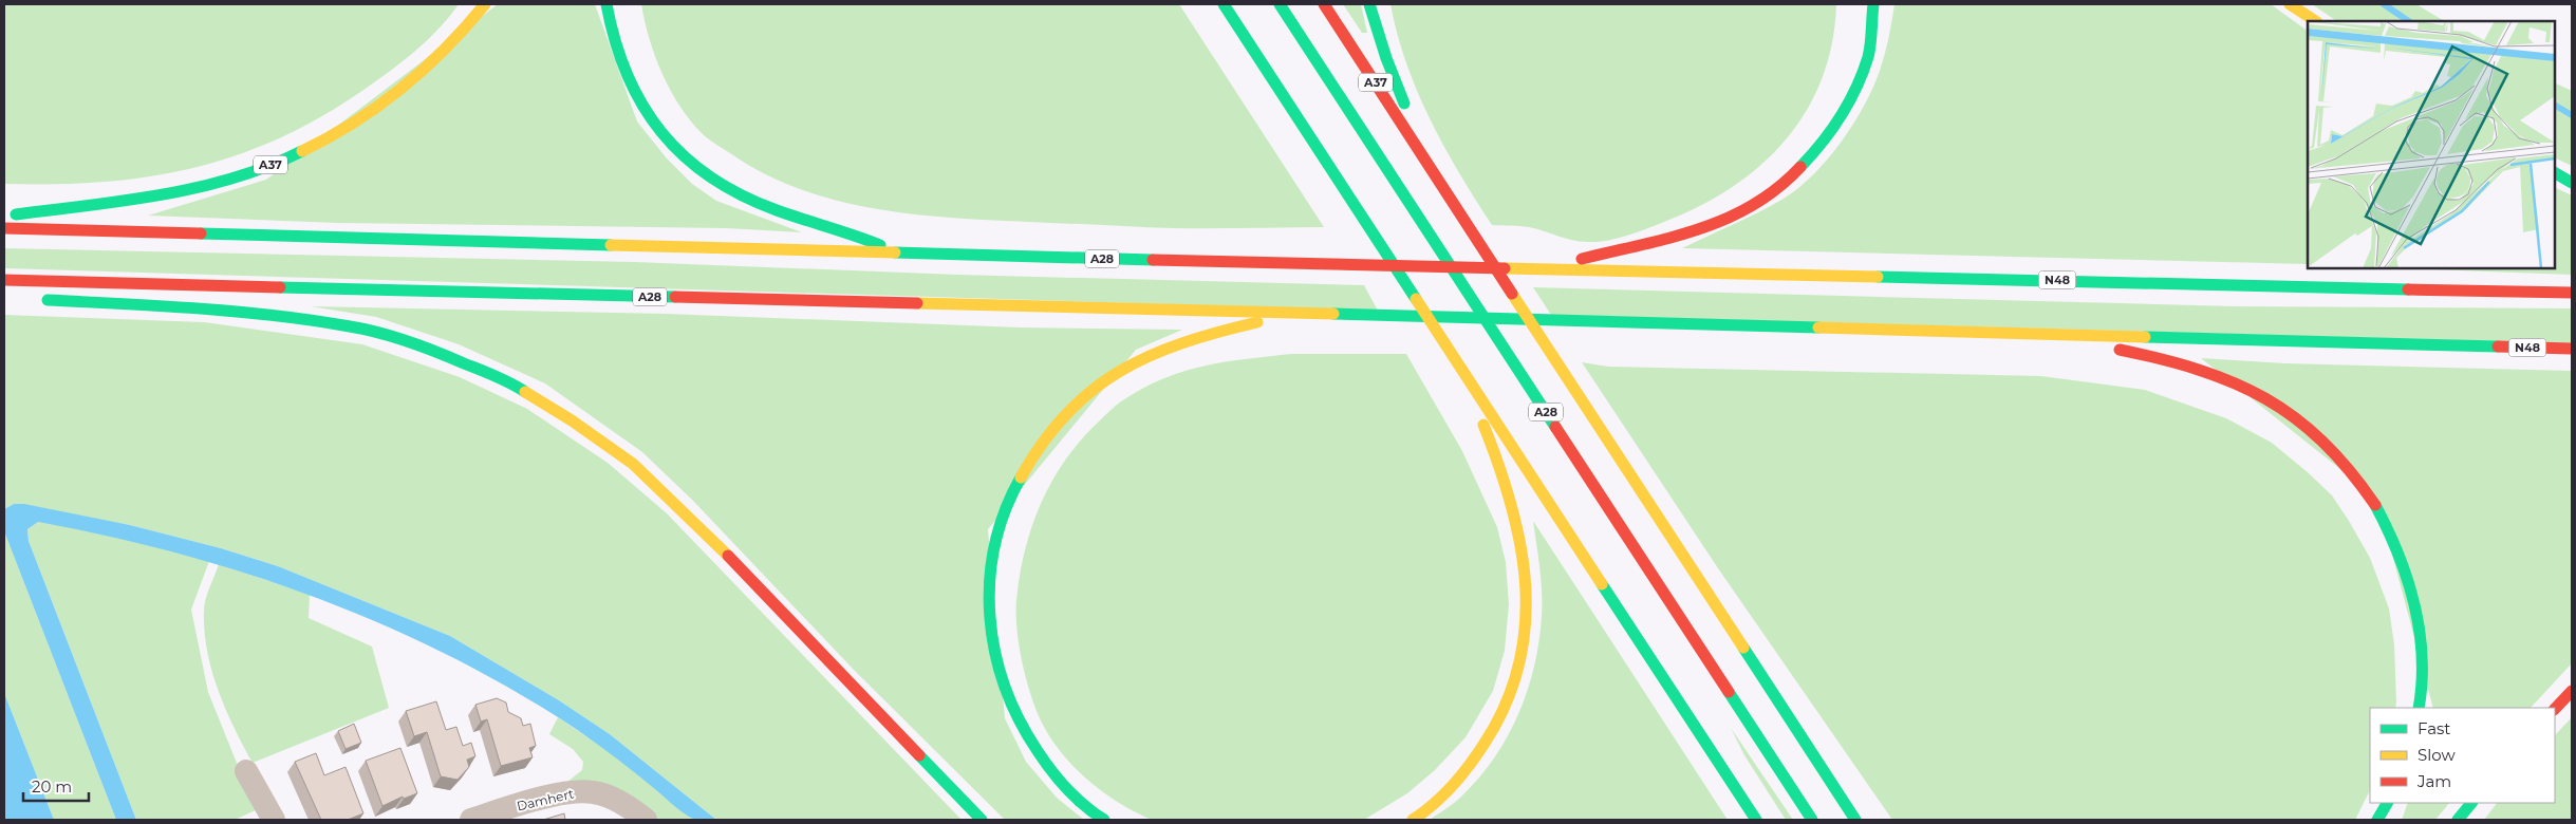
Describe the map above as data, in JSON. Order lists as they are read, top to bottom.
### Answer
{
  "streets": {
    "highway": ["A37", "A28", "N48"],
    "street": ["Damhert"]
  },
  "crossings": [
    ["A37", "A28"],
    ["A28", "N48"]
  ],
  "legend": ["Fast", "Slow", "Jam"],
  "scale_bar": "20 m"
}
